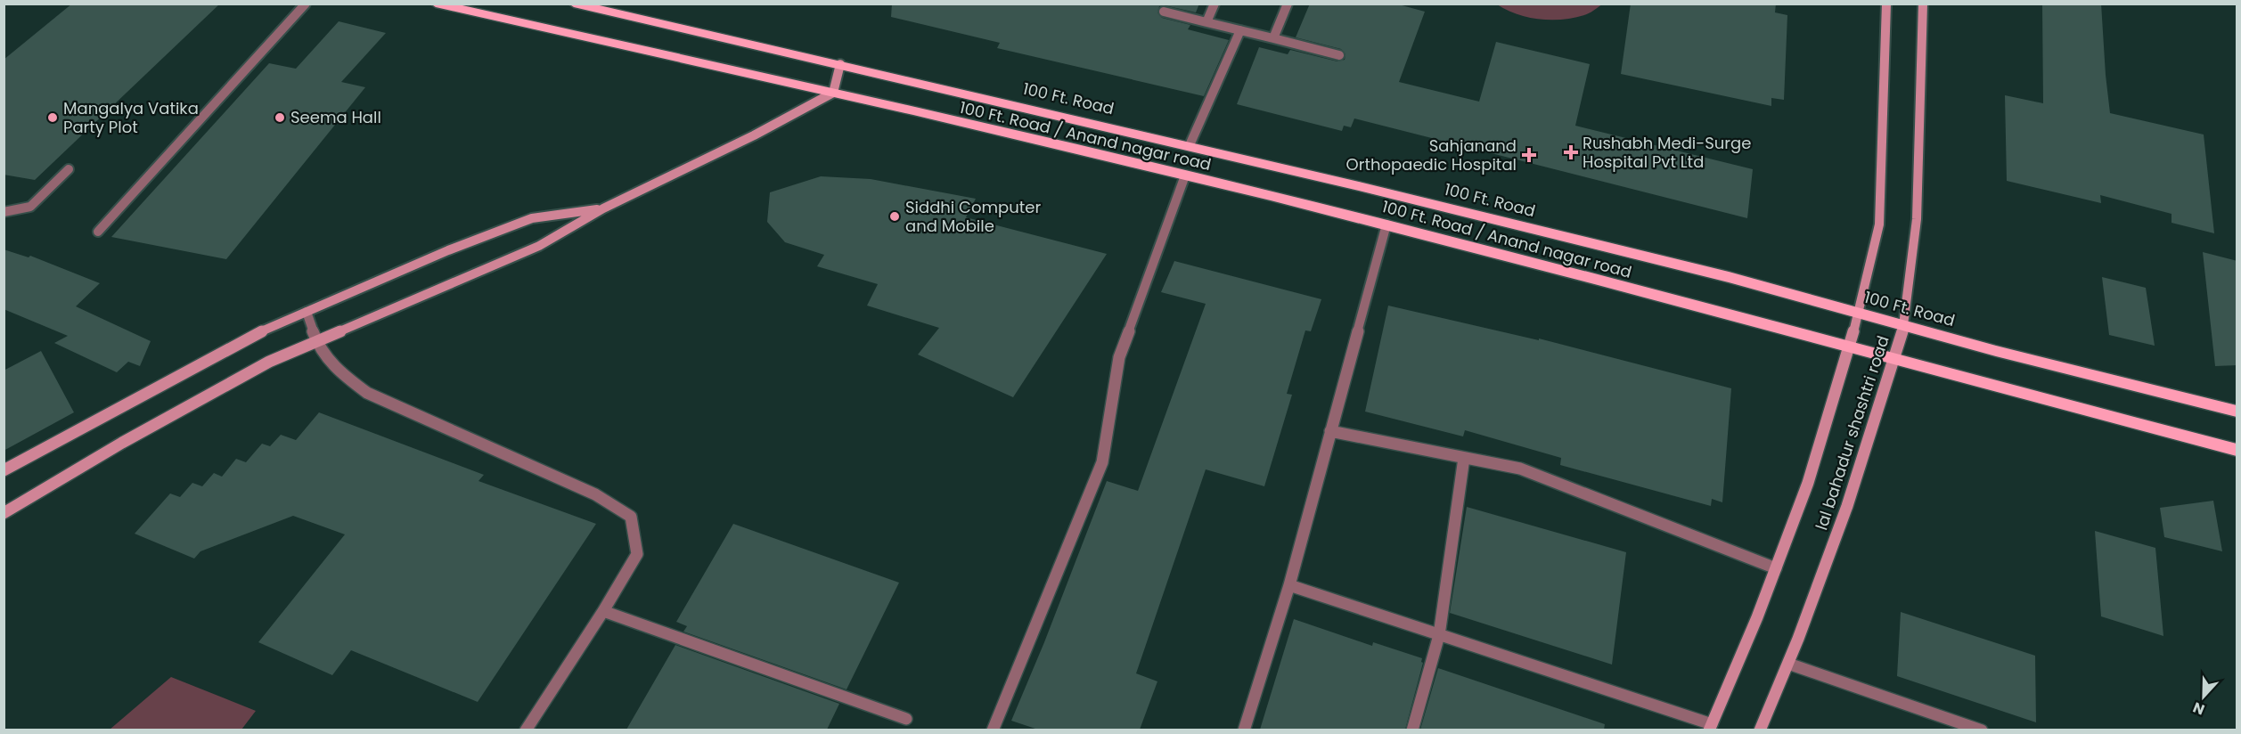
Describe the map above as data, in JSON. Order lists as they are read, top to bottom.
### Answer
{
  "streets": {
    "main road": ["100 Ft. Road", "100 Ft. Road / Anand nagar road", "lal bahadur shashtri road"]
  },
  "crossings": [
    ["100 Ft. Road", "lal bahadur shashtri road"]
  ],
  "places": {
    "other": ["Mangalya Vatika Party Plot", "Seema Hall", "Siddhi Computer and Mobile"],
    "health": ["Rushabh Medi-Surge Hospital Pvt Ltd", "Sahjanand Orthopaedic Hospital"]
  },
  "north": "bottom"
}
